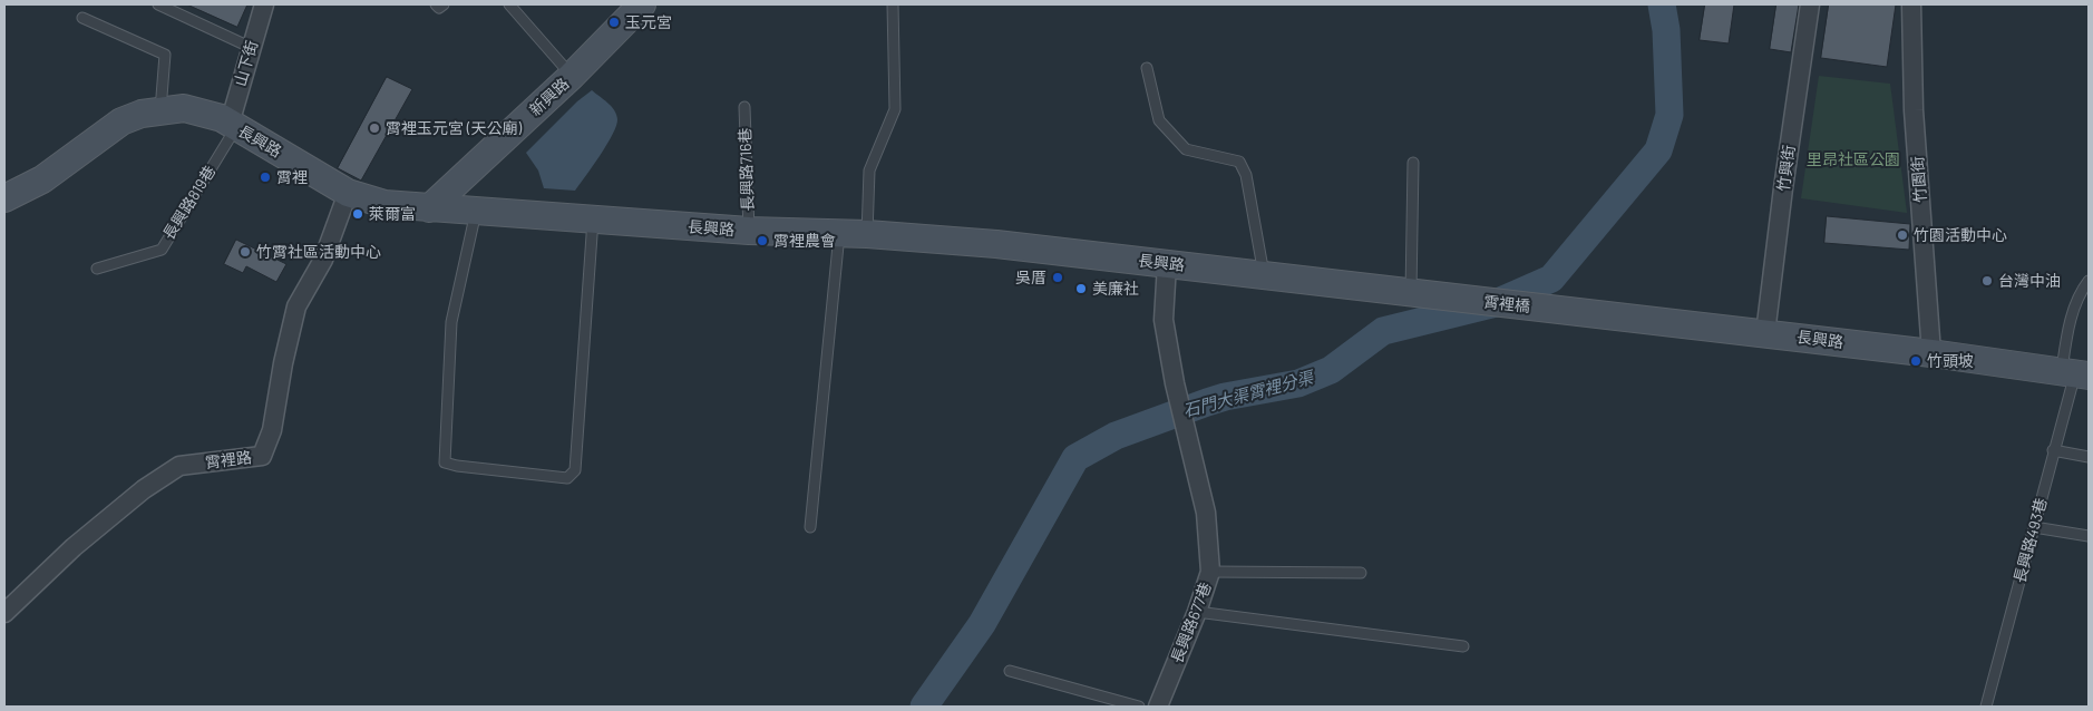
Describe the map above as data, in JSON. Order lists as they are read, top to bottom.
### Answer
{
  "streets": {
    "main road": ["新興路", "長興路", "霄裡橋"],
    "street": [
      "山下街",
      "竹興街",
      "竹園街",
      "霄裡路",
      "長興路677巷"
    ],
    "lane": ["長興路716巷", "長興路819巷", "長興路493巷"]
  },
  "crossings": [
    ["山下街", "長興路"],
    ["山下街", "長興路819巷"],
    ["新興路", "長興路"],
    ["長興路", "竹興街"],
    ["長興路", "長興路716巷"],
    ["長興路", "竹園街"],
    ["長興路", "長興路819巷"],
    ["長興路", "霄裡橋"],
    ["長興路", "霄裡路"],
    ["長興路", "長興路493巷"],
    ["長興路", "長興路677巷"]
  ],
  "water": ["石門大渠霄裡分渠"],
  "parks": ["里昂社區公園"],
  "places": [
    "玉元宮",
    "霄裡玉元宮 (天公廟)",
    "霄裡",
    "萊爾富",
    "竹園活動中心",
    "霄裡農會",
    "竹霄社區活動中心",
    "吳厝",
    "台灣中油",
    "美廉社",
    "竹頭坡"
  ]
}
